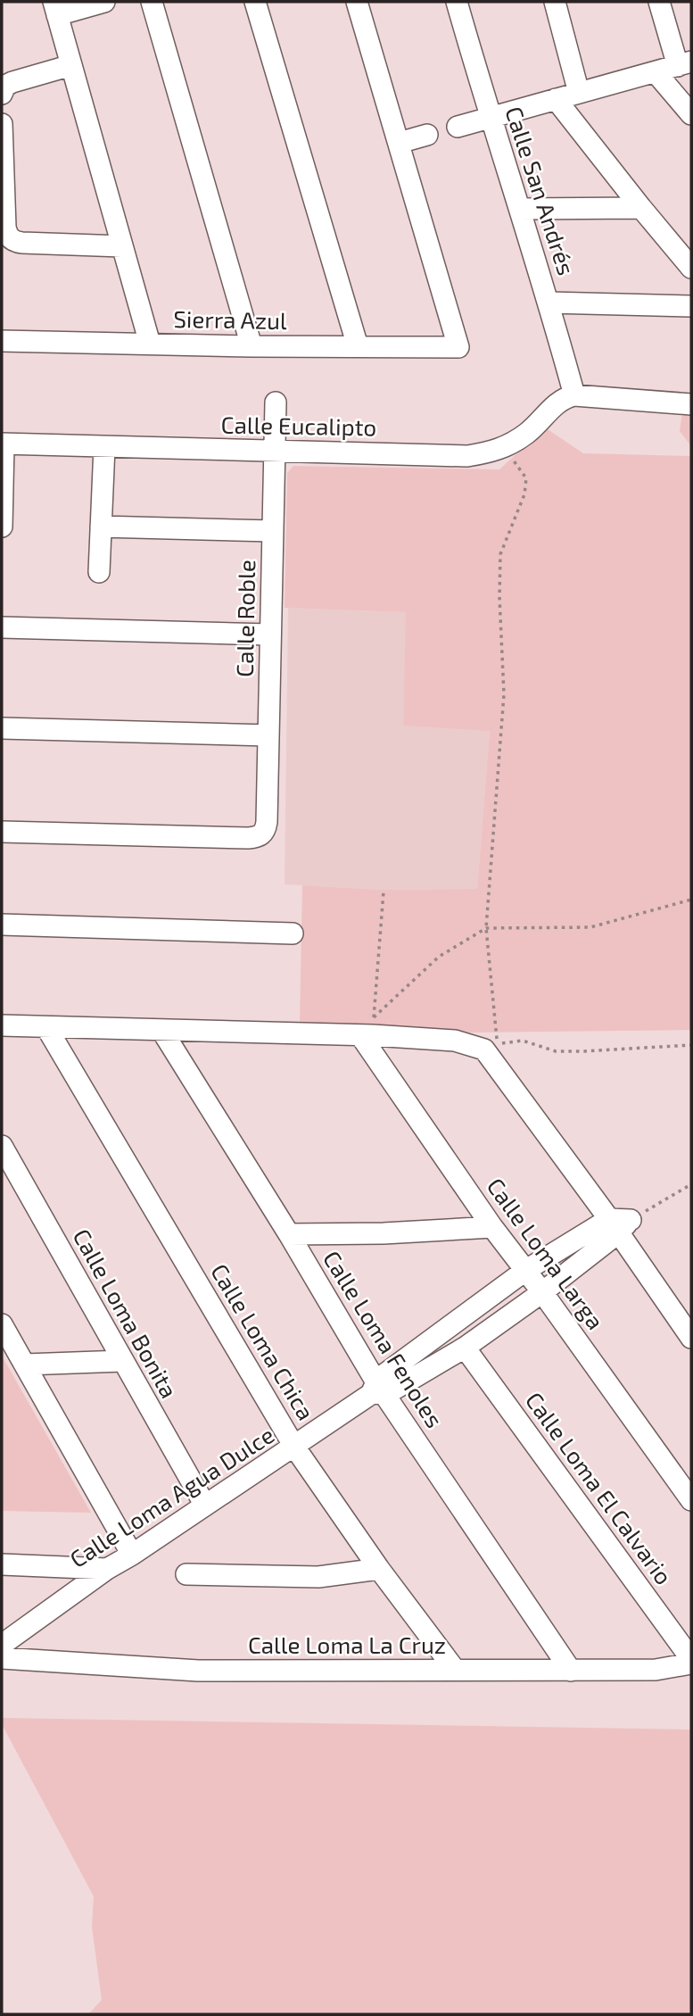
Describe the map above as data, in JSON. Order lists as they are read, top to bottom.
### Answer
{
  "streets": {
    "street": [
      "Calle San Andrés",
      "Sierra Azul",
      "Calle Eucalipto",
      "Calle Roble",
      "Calle Loma Larga",
      "Calle Loma Bonita",
      "Calle Loma Fenoles",
      "Calle Loma Chica",
      "Calle Loma El Calvario",
      "Calle Loma Agua Dulce",
      "Calle Loma La Cruz"
    ]
  },
  "crossings": [
    ["Calle San Andrés", "Calle Eucalipto"],
    ["Calle Eucalipto", "Calle Roble"],
    ["Calle Loma Larga", "Calle Loma Agua Dulce"],
    ["Calle Loma Bonita", "Calle Loma Agua Dulce"],
    ["Calle Loma Fenoles", "Calle Loma Agua Dulce"],
    ["Calle Loma Fenoles", "Calle Loma La Cruz"],
    ["Calle Loma Chica", "Calle Loma Agua Dulce"],
    ["Calle Loma Chica", "Calle Loma La Cruz"],
    ["Calle Loma El Calvario", "Calle Loma Agua Dulce"],
    ["Calle Loma El Calvario", "Calle Loma La Cruz"]
  ]
}
